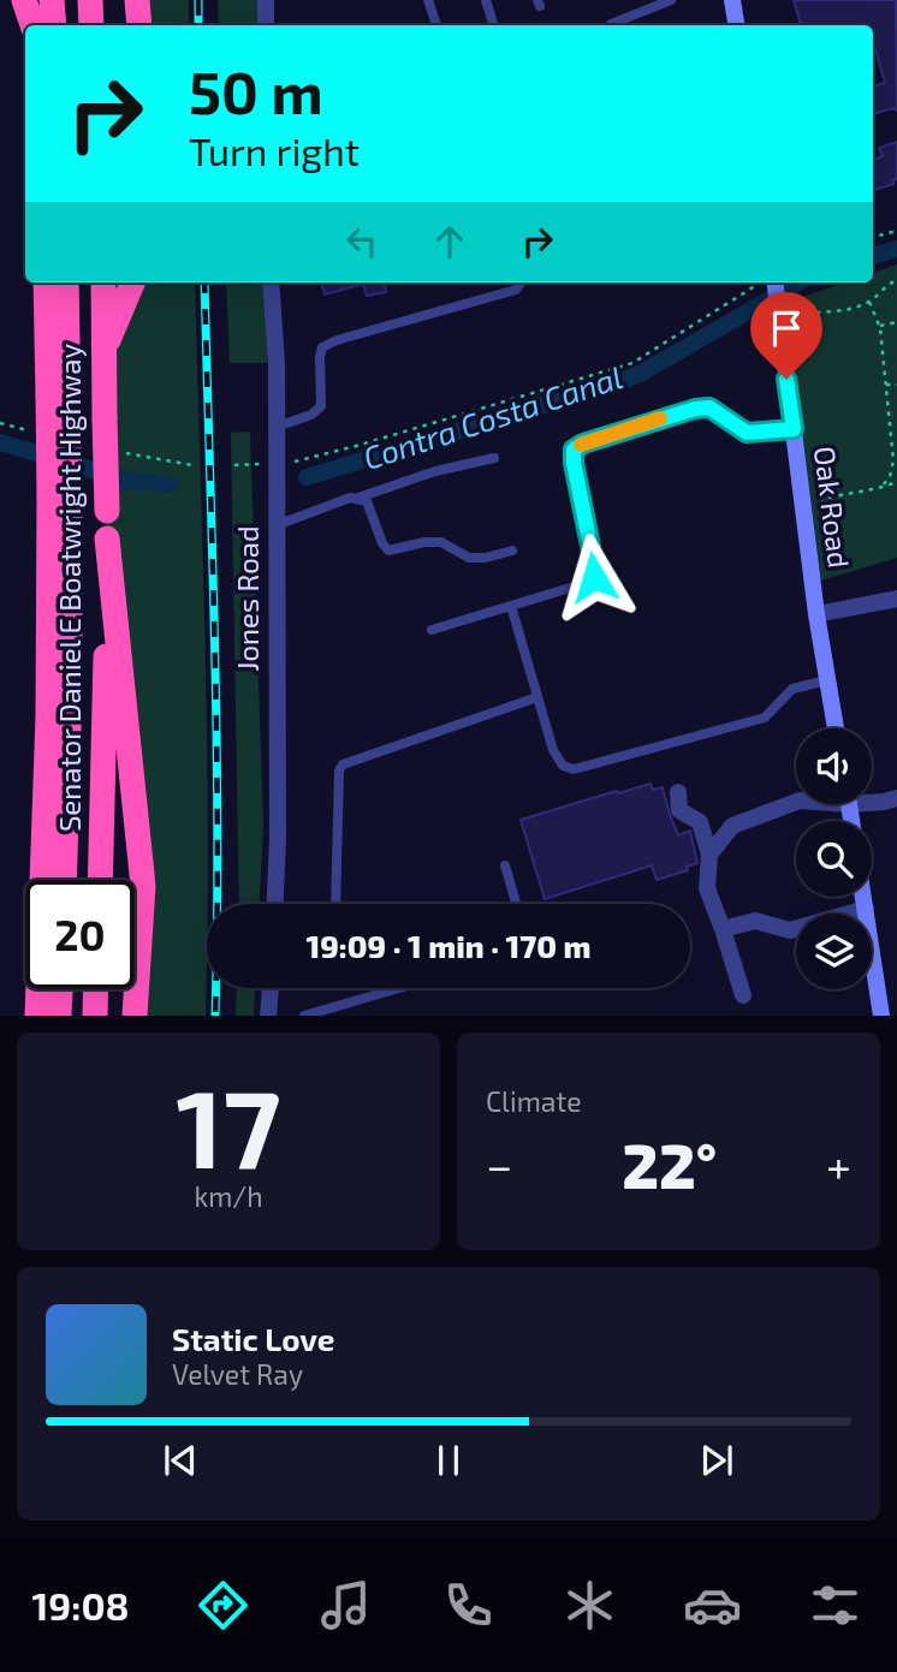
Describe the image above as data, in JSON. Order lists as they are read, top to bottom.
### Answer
{
  "streets": {
    "highway": ["Senator Daniel E Boatwright Highway"],
    "main road": ["Oak Road"],
    "street": ["Jones Road"]
  },
  "water": ["Contra Costa Canal"],
  "page": {
    "turn": ["50 m", "Turn right"],
    "limit": "20",
    "trip": "19:09 · 1 min · 170 m",
    "tile": [
      ["17", "km/h"],
      "Climate"
    ],
    "heat": ["−", "22°", "+"],
    "song": ["Static Love", "Velvet Ray"],
    "tabs": "19:08"
  }
}
